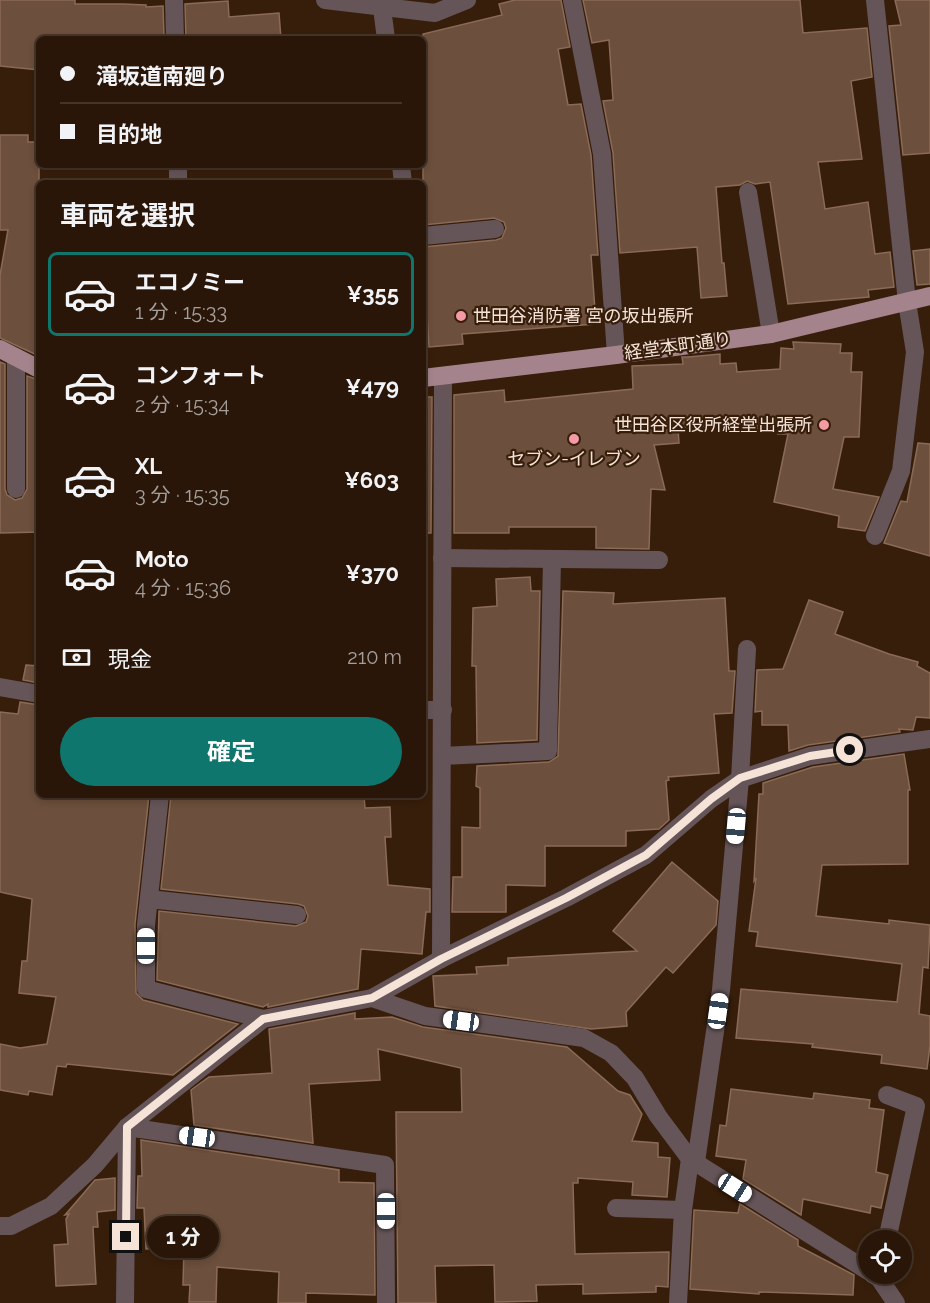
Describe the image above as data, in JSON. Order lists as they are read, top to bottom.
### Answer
{
  "streets": {
    "main road": ["経堂本町通り"]
  },
  "places": ["世田谷消防署 宮の坂出張所", "世田谷区役所経堂出張所", "セブン-イレブン"],
  "page": {
    "banner": ["滝坂道南廻り", "目的地"],
    "heading": "車両を選択",
    "list": [
      {
        "name": "エコノミー",
        "note": "1 分 · 15:33",
        "value": "¥355"
      },
      {
        "name": "コンフォート",
        "note": "2 分 · 15:34",
        "value": "¥479"
      },
      {
        "name": "XL",
        "note": "3 分 · 15:35",
        "value": "¥603"
      },
      {
        "name": "Moto",
        "note": "4 分 · 15:36",
        "value": "¥370"
      }
    ],
    "pay": ["現金", "210 m"],
    "buttons": "確定",
    "bubble": "1 分"
  }
}
